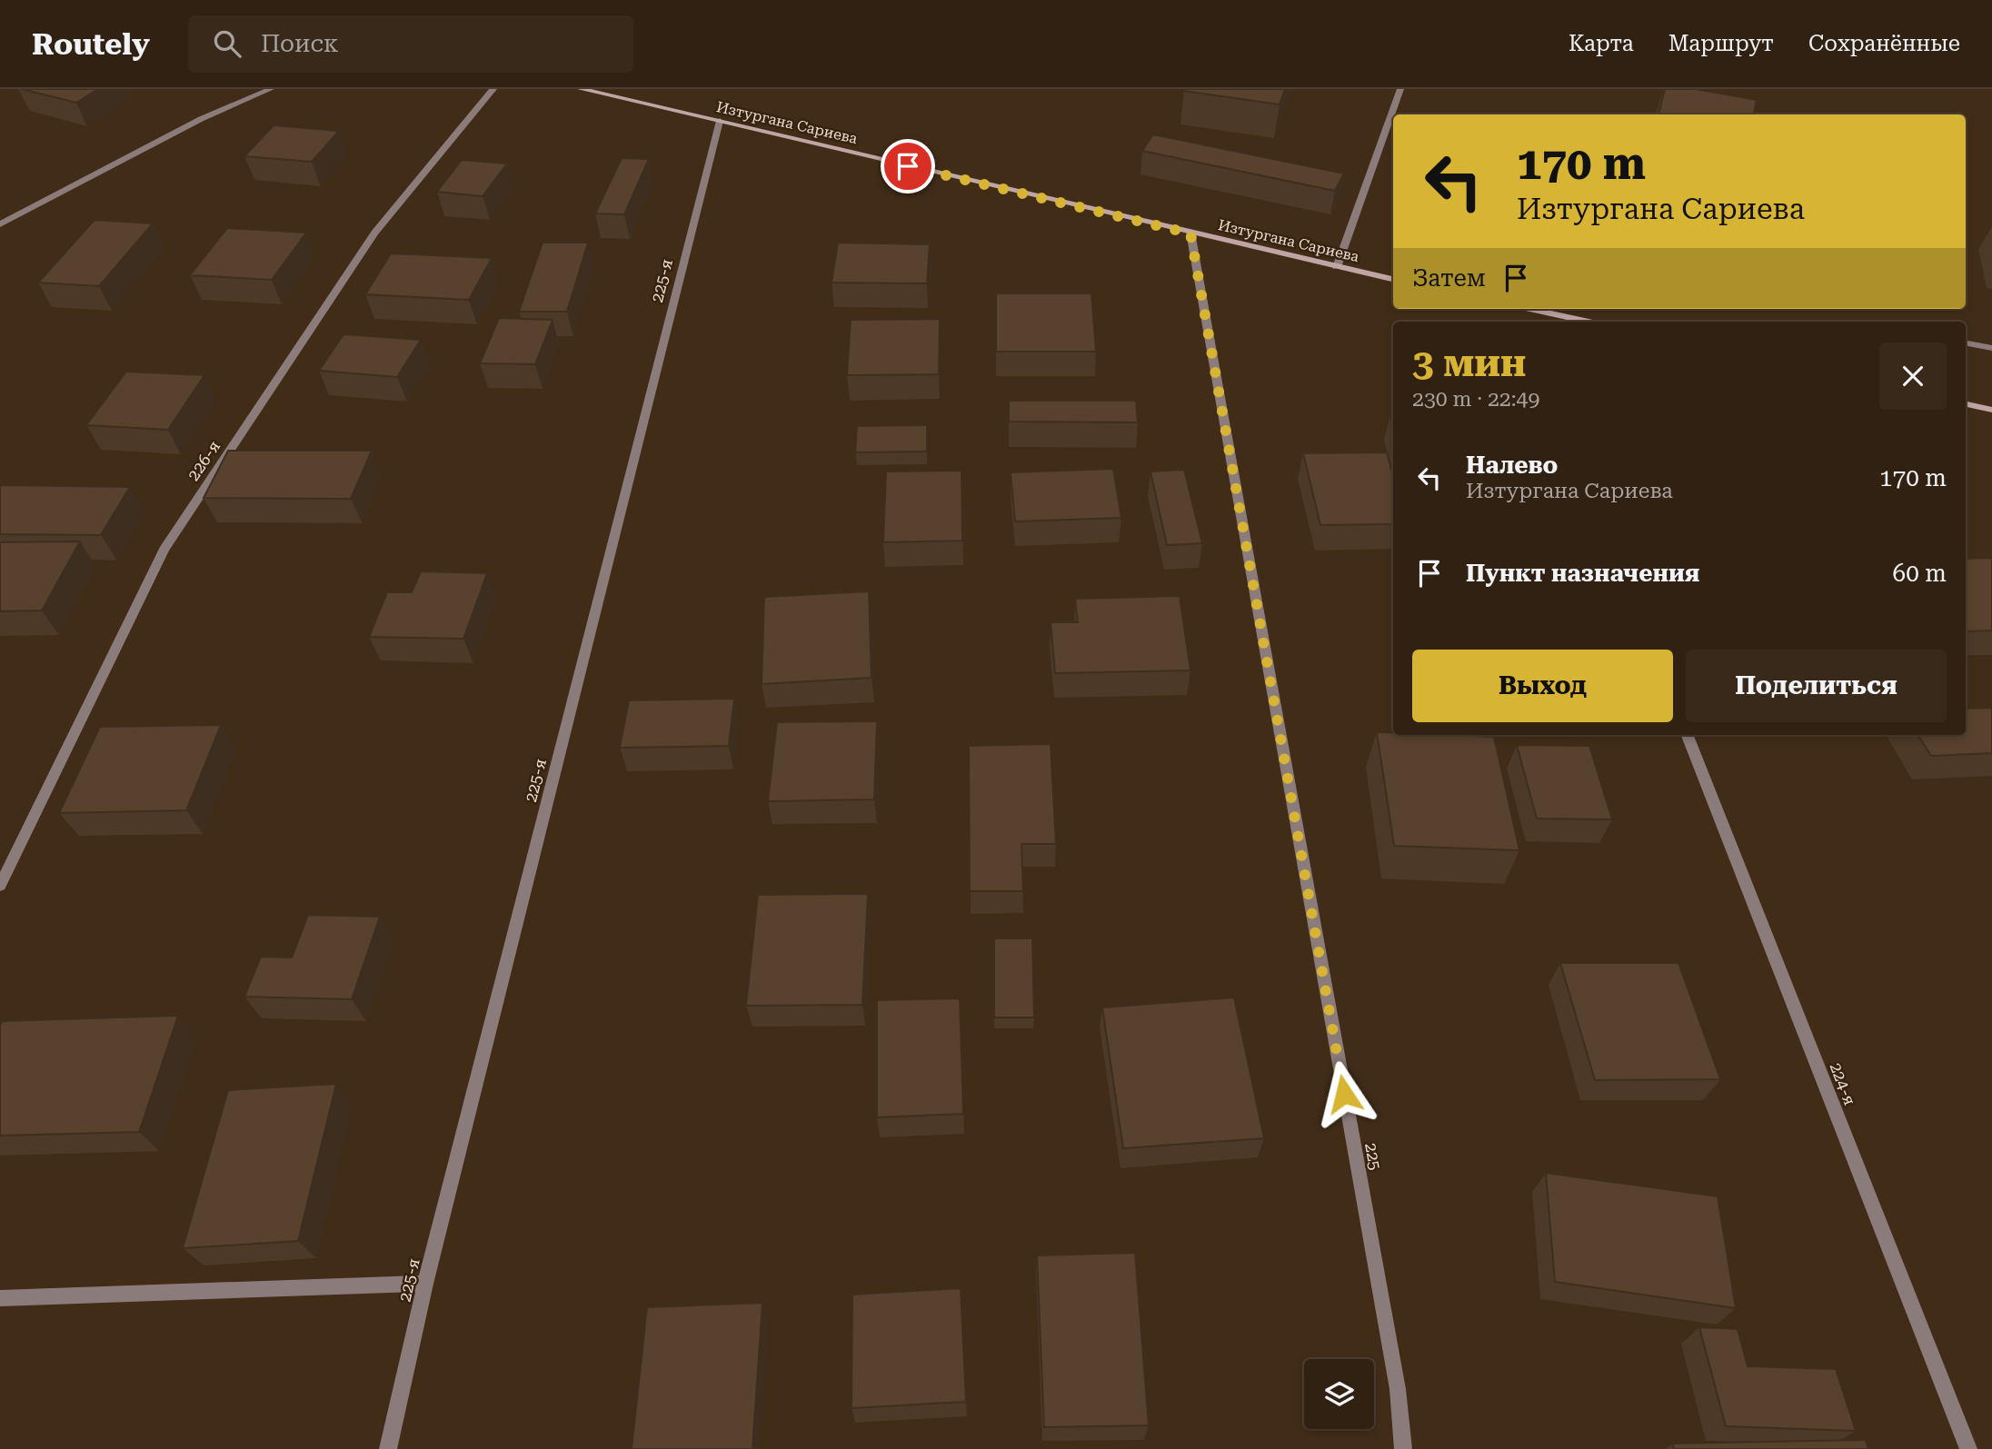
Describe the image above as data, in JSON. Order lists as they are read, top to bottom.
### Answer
{
  "streets": {
    "street": [
      "Изтургана Сариева",
      "225-я",
      "226-я",
      "224-я",
      "225"
    ]
  },
  "crossings": [
    ["Изтургана Сариева", "225-я"],
    ["Изтургана Сариева", "225"]
  ],
  "page": {
    "header": "Routely",
    "search": "Поиск",
    "nav": ["Карта", "Маршрут", "Сохранённые"],
    "turn": ["170 m", "Изтургана Сариева"],
    "then": "Затем",
    "heading": ["3 мин", "230 m · 22:49"],
    "list": [
      {
        "name": "Налево",
        "note": "Изтургана Сариева",
        "value": "170 m"
      },
      {
        "name": "Пункт назначения",
        "value": "60 m"
      }
    ],
    "buttons": ["Выход", "Поделиться"]
  }
}
